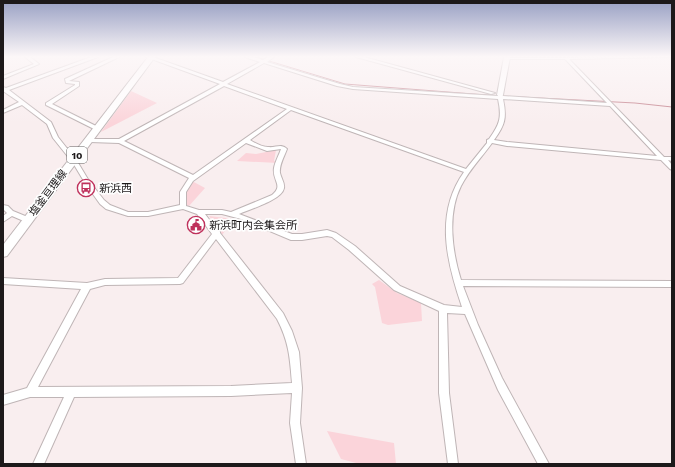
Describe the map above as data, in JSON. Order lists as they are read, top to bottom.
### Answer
{
  "streets": {
    "main road": ["10", "塩釜亘理線"]
  },
  "places": {
    "bus stop": ["新浜西"],
    "public building": ["新浜町内会集会所"]
  }
}
